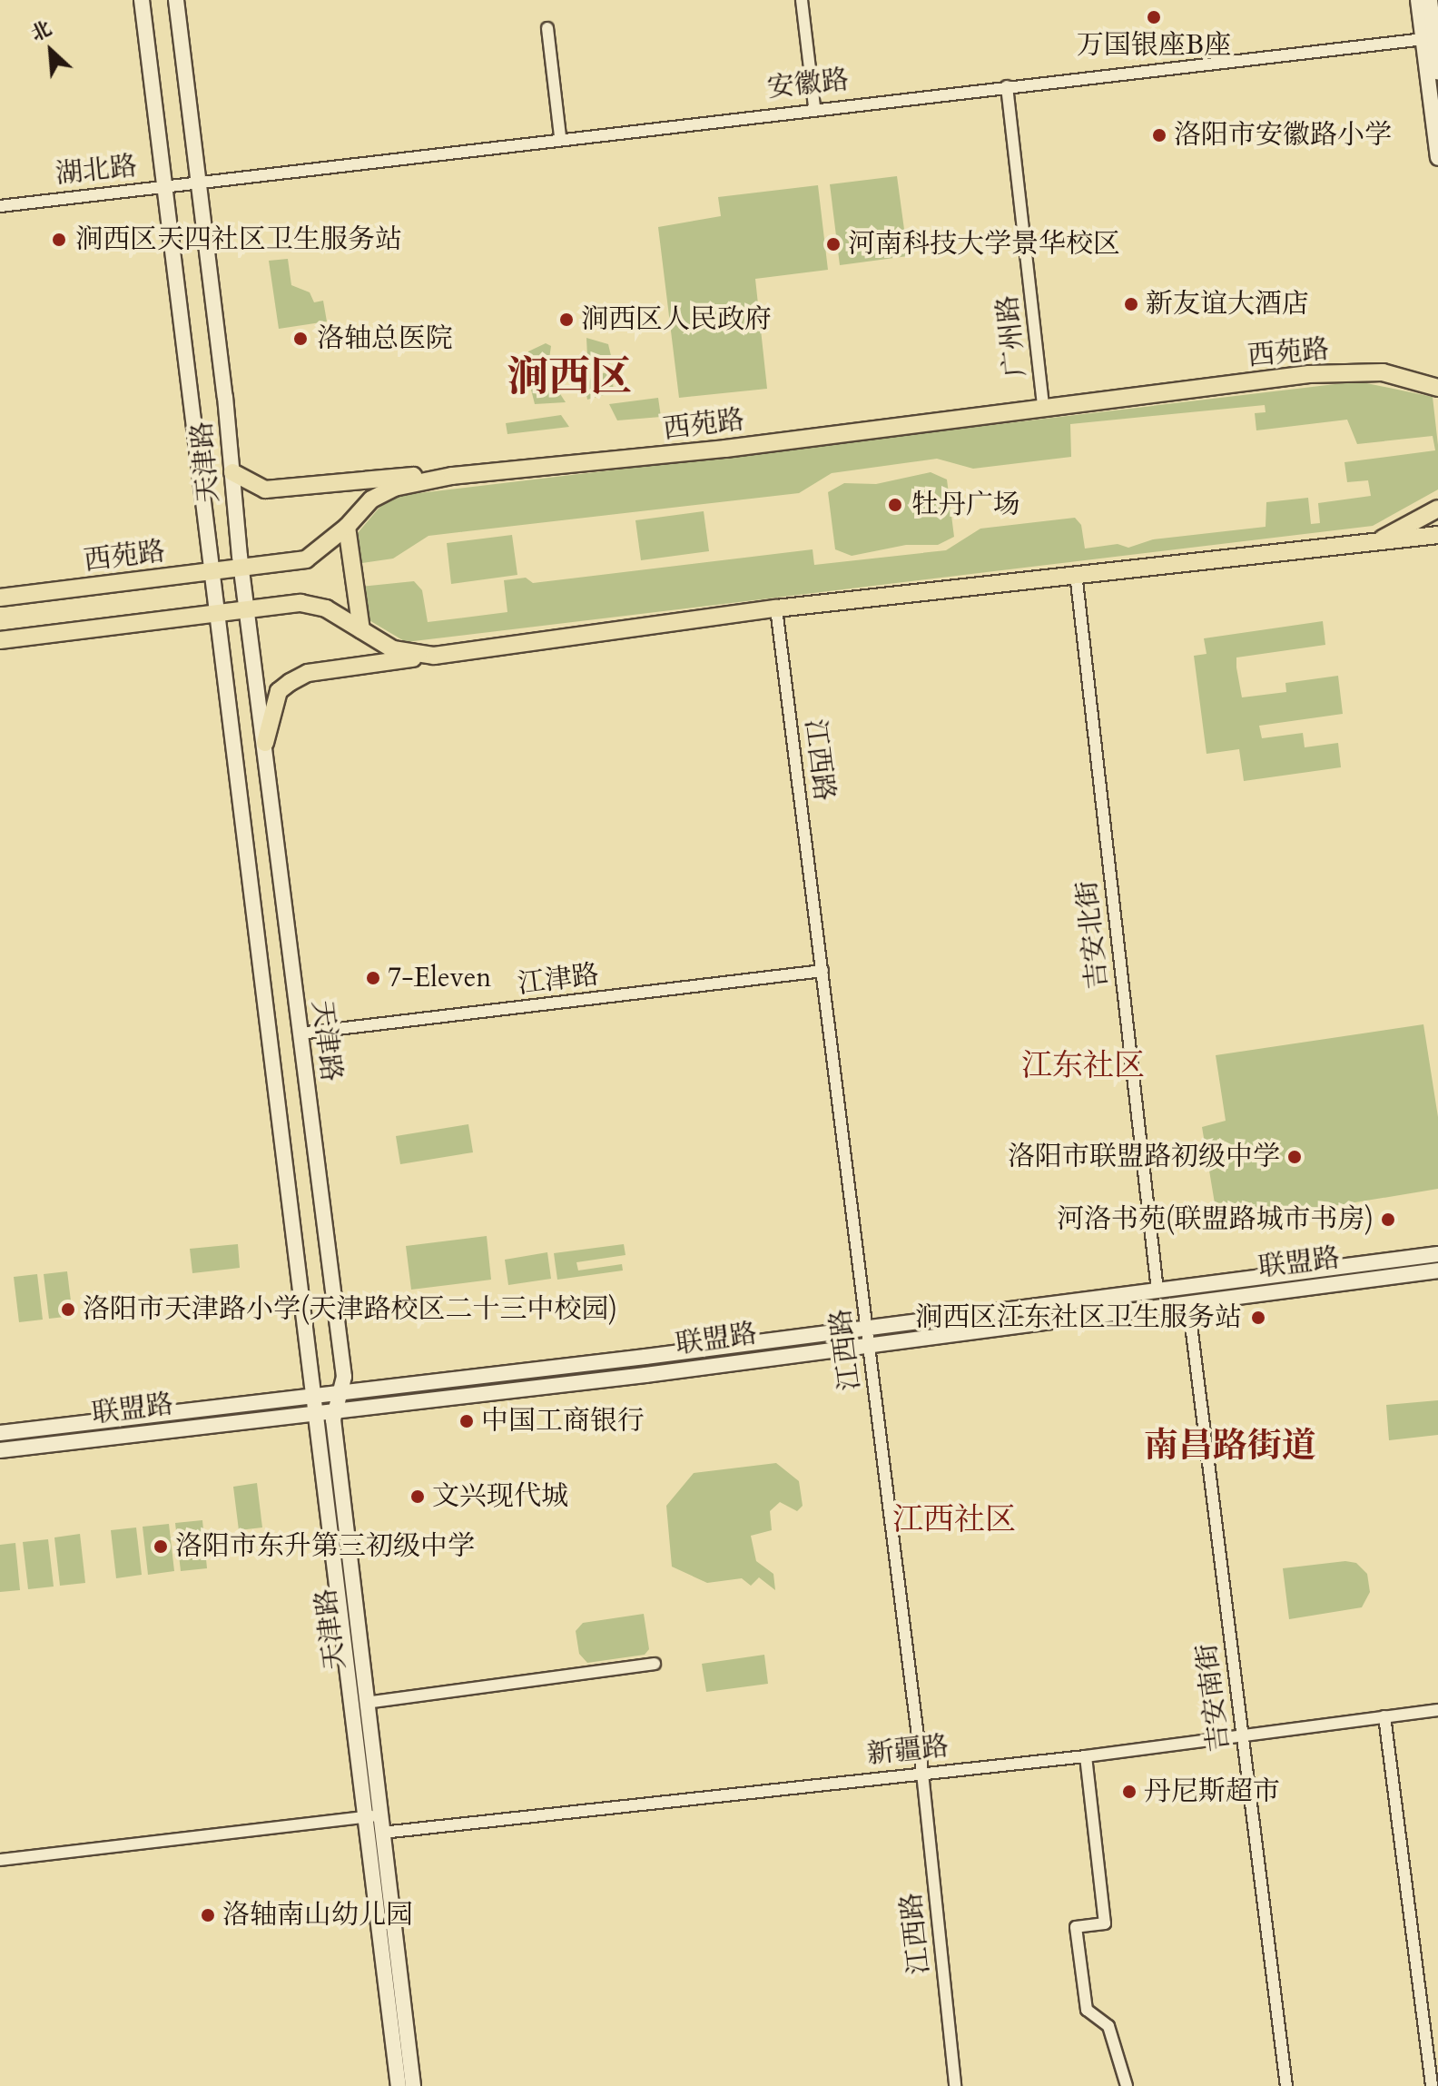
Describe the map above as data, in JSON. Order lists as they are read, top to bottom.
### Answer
{
  "streets": {
    "main road": ["西苑路", "天津路", "联盟路"],
    "street": [
      "安徽路",
      "湖北路",
      "广州路",
      "江西路",
      "吉安北街",
      "江津路",
      "吉安南街",
      "新疆路"
    ]
  },
  "crossings": [
    ["安徽路", "湖北路"],
    ["安徽路", "广州路"],
    ["安徽路", "天津路"],
    ["湖北路", "天津路"],
    ["广州路", "西苑路"],
    ["西苑路", "天津路"],
    ["天津路", "江津路"],
    ["天津路", "联盟路"],
    ["天津路", "新疆路"],
    ["江西路", "江津路"],
    ["江西路", "联盟路"],
    ["江西路", "新疆路"],
    ["吉安北街", "联盟路"],
    ["联盟路", "吉安南街"],
    ["吉安南街", "新疆路"]
  ],
  "districts": [
    "涧西区",
    "江东社区",
    "南昌路街道",
    "江西社区"
  ],
  "places": [
    "万国银座B座",
    "洛阳市安徽路小学",
    "涧西区天四社区卫生服务站",
    "河南科技大学景华校区",
    "新友谊大酒店",
    "涧西区人民政府",
    "洛轴总医院",
    "牡丹广场",
    "7-Eleven",
    "洛阳市联盟路初级中学",
    "河洛书苑(联盟路城市书房)",
    "洛阳市天津路小学(天津路校区二十三中校园)",
    "涧西区江东社区卫生服务站",
    "中国工商银行",
    "文兴现代城",
    "洛阳市东升第三初级中学",
    "丹尼斯超市",
    "洛轴南山幼儿园"
  ],
  "north": "top left"
}
